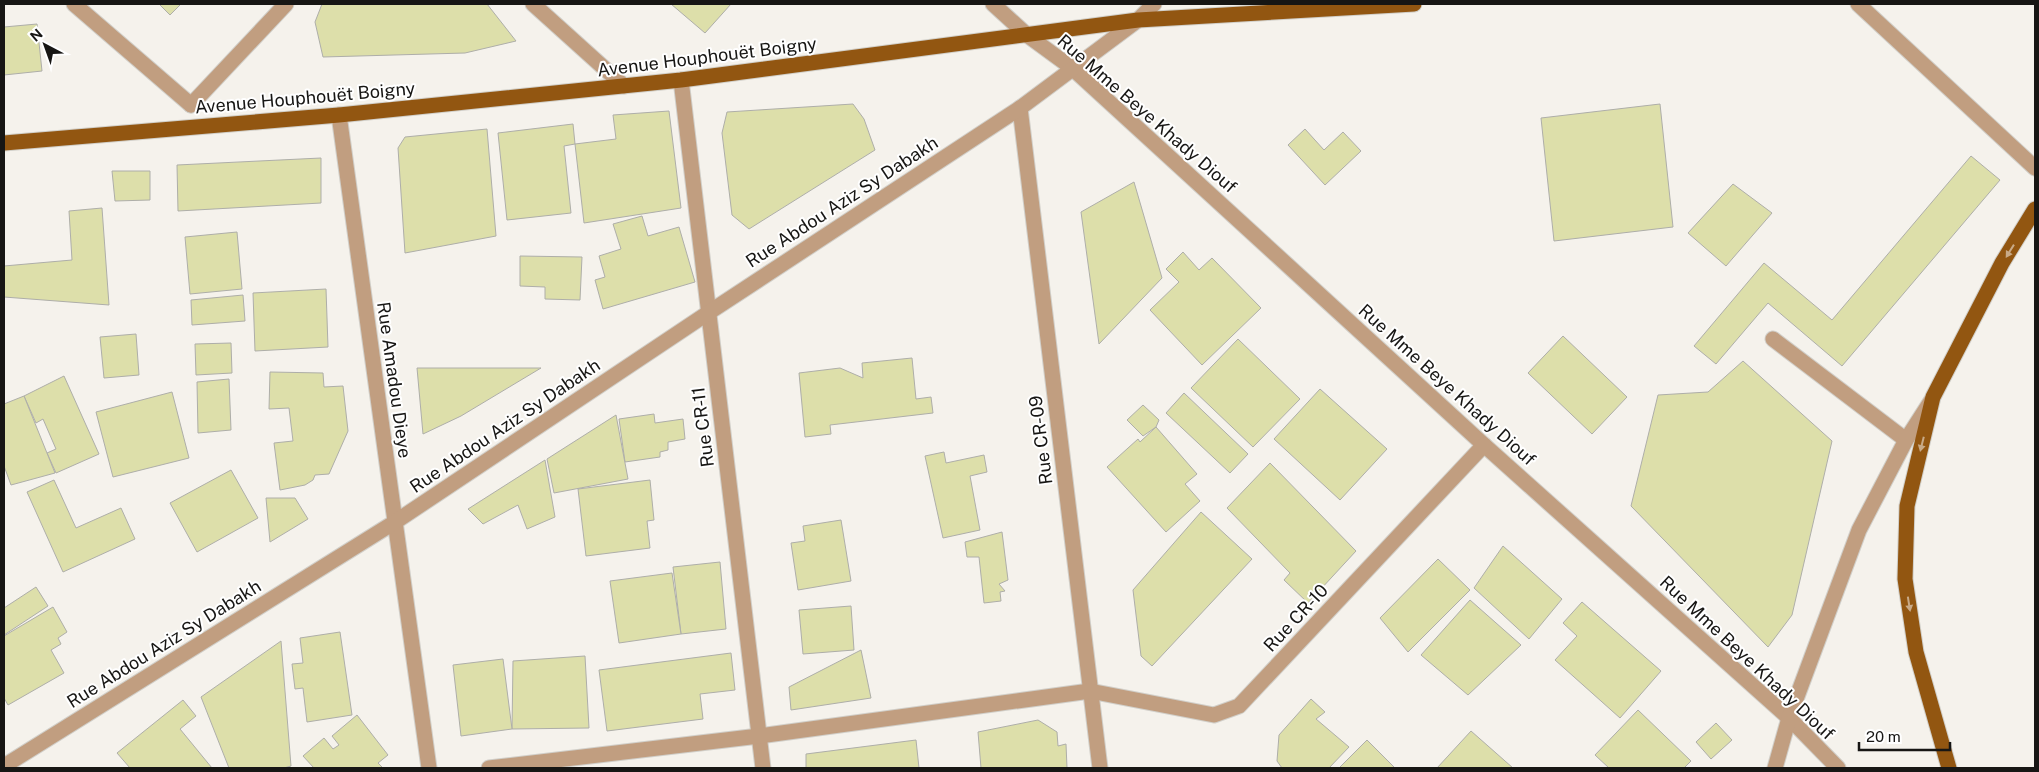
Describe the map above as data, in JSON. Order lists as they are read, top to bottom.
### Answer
{
  "streets": {
    "main road": ["Avenue Houphouët Boigny"],
    "street": [
      "Rue Mme Beye Khady Diouf",
      "Rue Abdou Aziz Sy Dabakh",
      "Rue Amadou Dieye",
      "Rue CR-11",
      "Rue CR-09",
      "Rue CR-10"
    ]
  },
  "crossings": [
    ["Avenue Houphouët Boigny", "Rue Mme Beye Khady Diouf"],
    ["Avenue Houphouët Boigny", "Rue Abdou Aziz Sy Dabakh"],
    ["Avenue Houphouët Boigny", "Rue Amadou Dieye"],
    ["Avenue Houphouët Boigny", "Rue CR-11"],
    ["Rue Mme Beye Khady Diouf", "Rue Abdou Aziz Sy Dabakh"],
    ["Rue Mme Beye Khady Diouf", "Rue CR-10"],
    ["Rue Abdou Aziz Sy Dabakh", "Rue Amadou Dieye"],
    ["Rue Abdou Aziz Sy Dabakh", "Rue CR-11"],
    ["Rue Abdou Aziz Sy Dabakh", "Rue CR-09"],
    ["Rue CR-11", "Rue CR-10"],
    ["Rue CR-09", "Rue CR-10"]
  ],
  "scale_bar": "20 m",
  "north": "top left"
}
